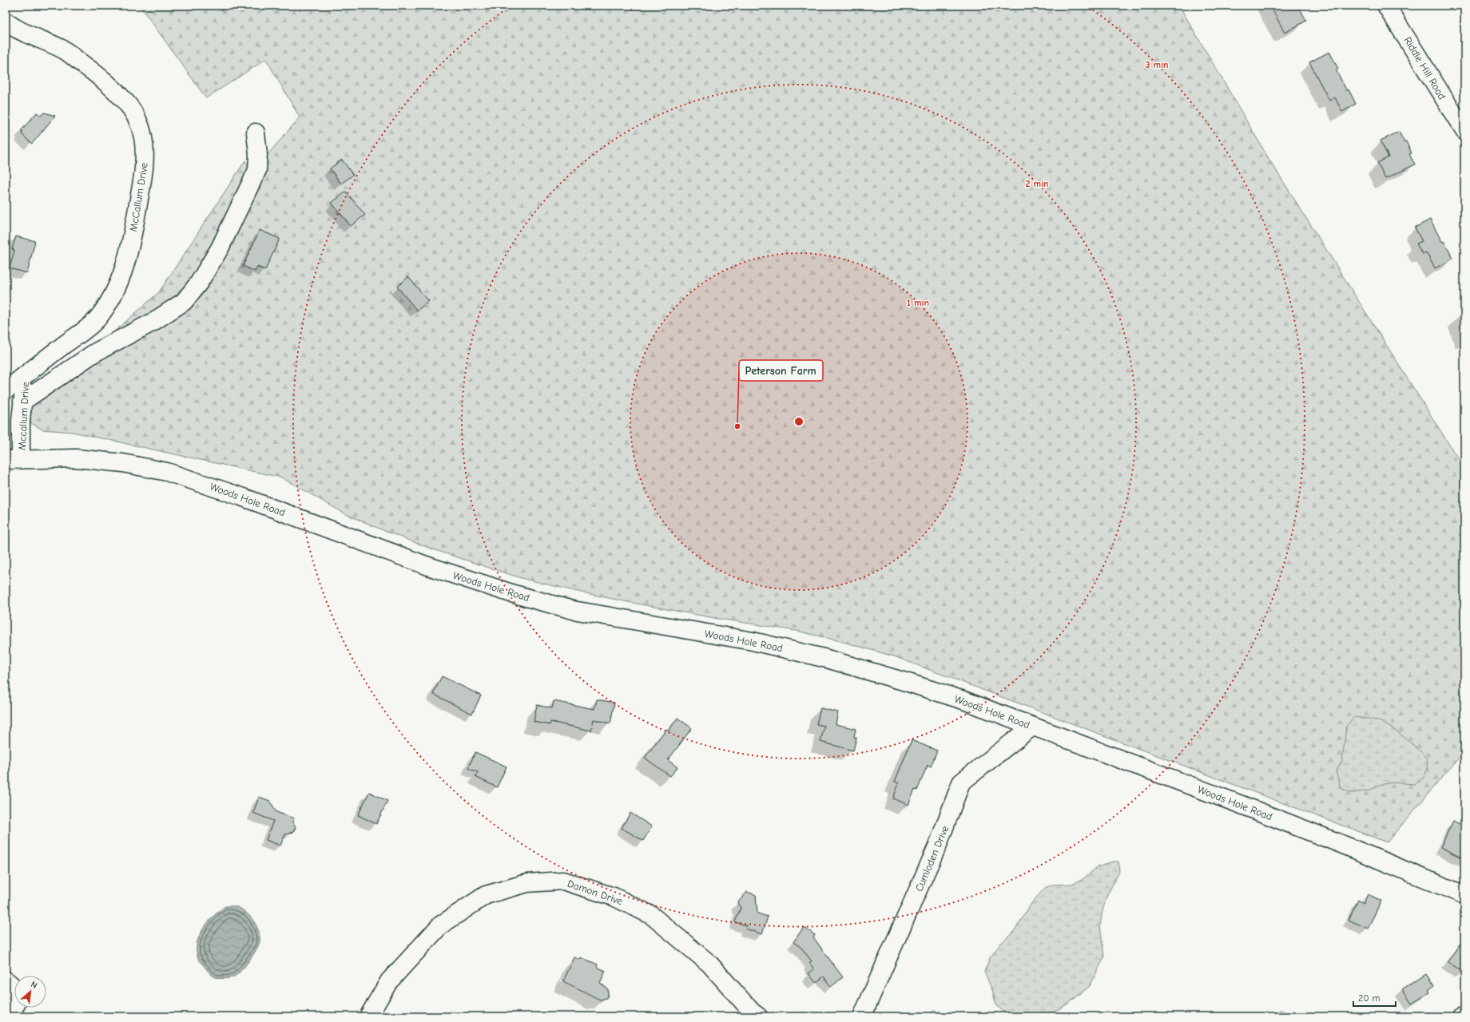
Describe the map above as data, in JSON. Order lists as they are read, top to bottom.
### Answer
{
  "streets": {
    "main road": [
      "Riddle Hill Road",
      "McCallum Drive",
      "Mccallum Drive",
      "Woods Hole Road",
      "Cumloden Drive",
      "Damon Drive"
    ]
  },
  "crossings": [
    ["McCallum Drive", "Mccallum Drive"],
    ["Mccallum Drive", "Woods Hole Road"],
    ["Woods Hole Road", "Cumloden Drive"]
  ],
  "places": ["Peterson Farm"],
  "scale_bar": "20 m",
  "north": "top right",
  "rings": ["3 min", "2 min", "1 min"]
}
